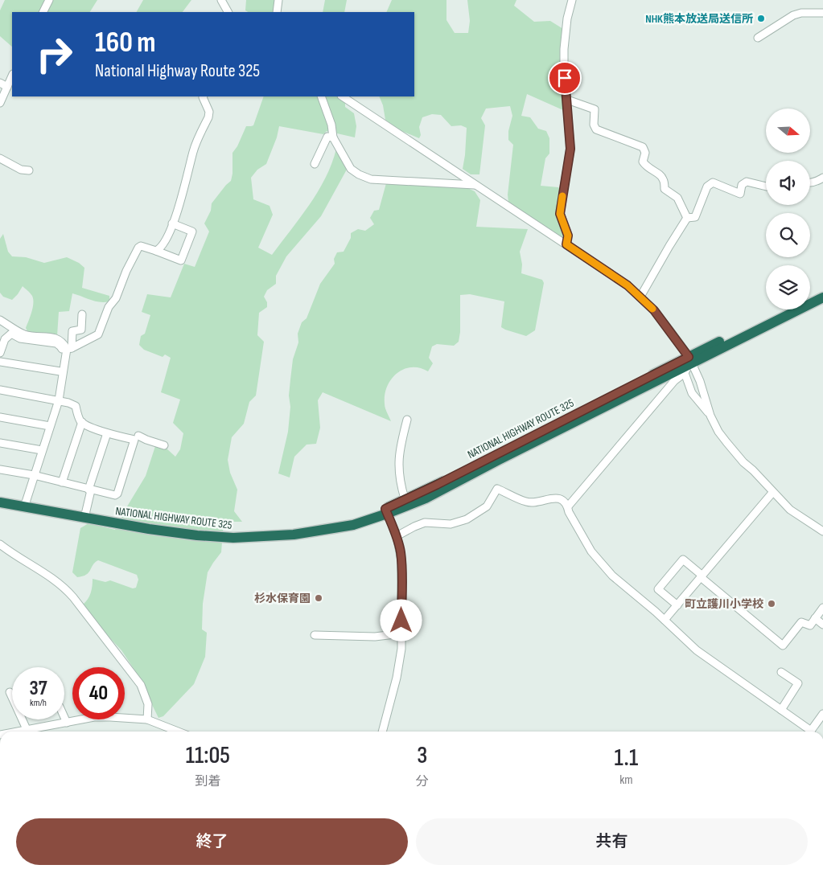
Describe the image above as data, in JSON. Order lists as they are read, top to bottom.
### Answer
{
  "streets": {
    "highway": ["NATIONAL HIGHWAY ROUTE 325"]
  },
  "places": ["NHK熊本放送局送信所", "杉水保育園", "町立護川小学校"],
  "north": "right",
  "page": {
    "turn": ["160 m", "National Highway Route 325"],
    "speed": "37 km/h",
    "limit": "40",
    "eta": [
      "11:05",
      "到着",
      "3",
      "分",
      "1.1",
      "km"
    ],
    "buttons": ["終了", "共有"]
  }
}
